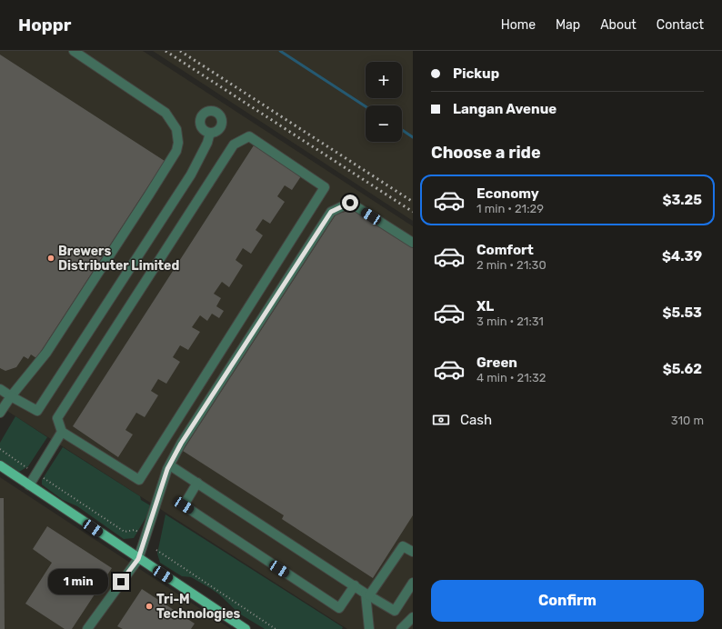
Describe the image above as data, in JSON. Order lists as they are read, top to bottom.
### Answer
{
  "places": ["Brewers Distributer Limited", "Tri-M Technologies"],
  "page": {
    "header": "Hoppr",
    "nav": [
      "Home",
      "Map",
      "About",
      "Contact"
    ],
    "banner": ["Pickup", "Langan Avenue"],
    "map_buttons": ["+", "−"],
    "heading": "Choose a ride",
    "list": [
      {
        "name": "Economy",
        "note": "1 min · 21:29",
        "value": "$3.25"
      },
      {
        "name": "Comfort",
        "note": "2 min · 21:30",
        "value": "$4.39"
      },
      {
        "name": "XL",
        "note": "3 min · 21:31",
        "value": "$5.53"
      },
      {
        "name": "Green",
        "note": "4 min · 21:32",
        "value": "$5.62"
      }
    ],
    "pay": ["Cash", "310 m"],
    "bubble": "1 min",
    "buttons": "Confirm"
  }
}
